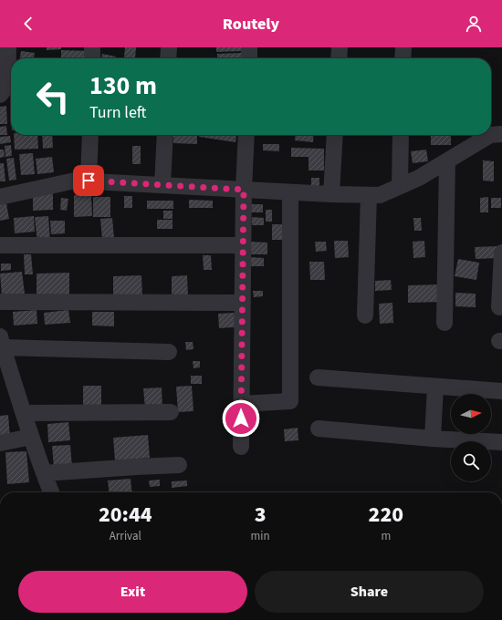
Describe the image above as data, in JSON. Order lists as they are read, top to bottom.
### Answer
{
  "north": "right",
  "page": {
    "header": "Routely",
    "turn": ["130 m", "Turn left"],
    "eta": [
      "20:44",
      "Arrival",
      "3",
      "min",
      "220",
      "m"
    ],
    "buttons": ["Exit", "Share"]
  }
}
